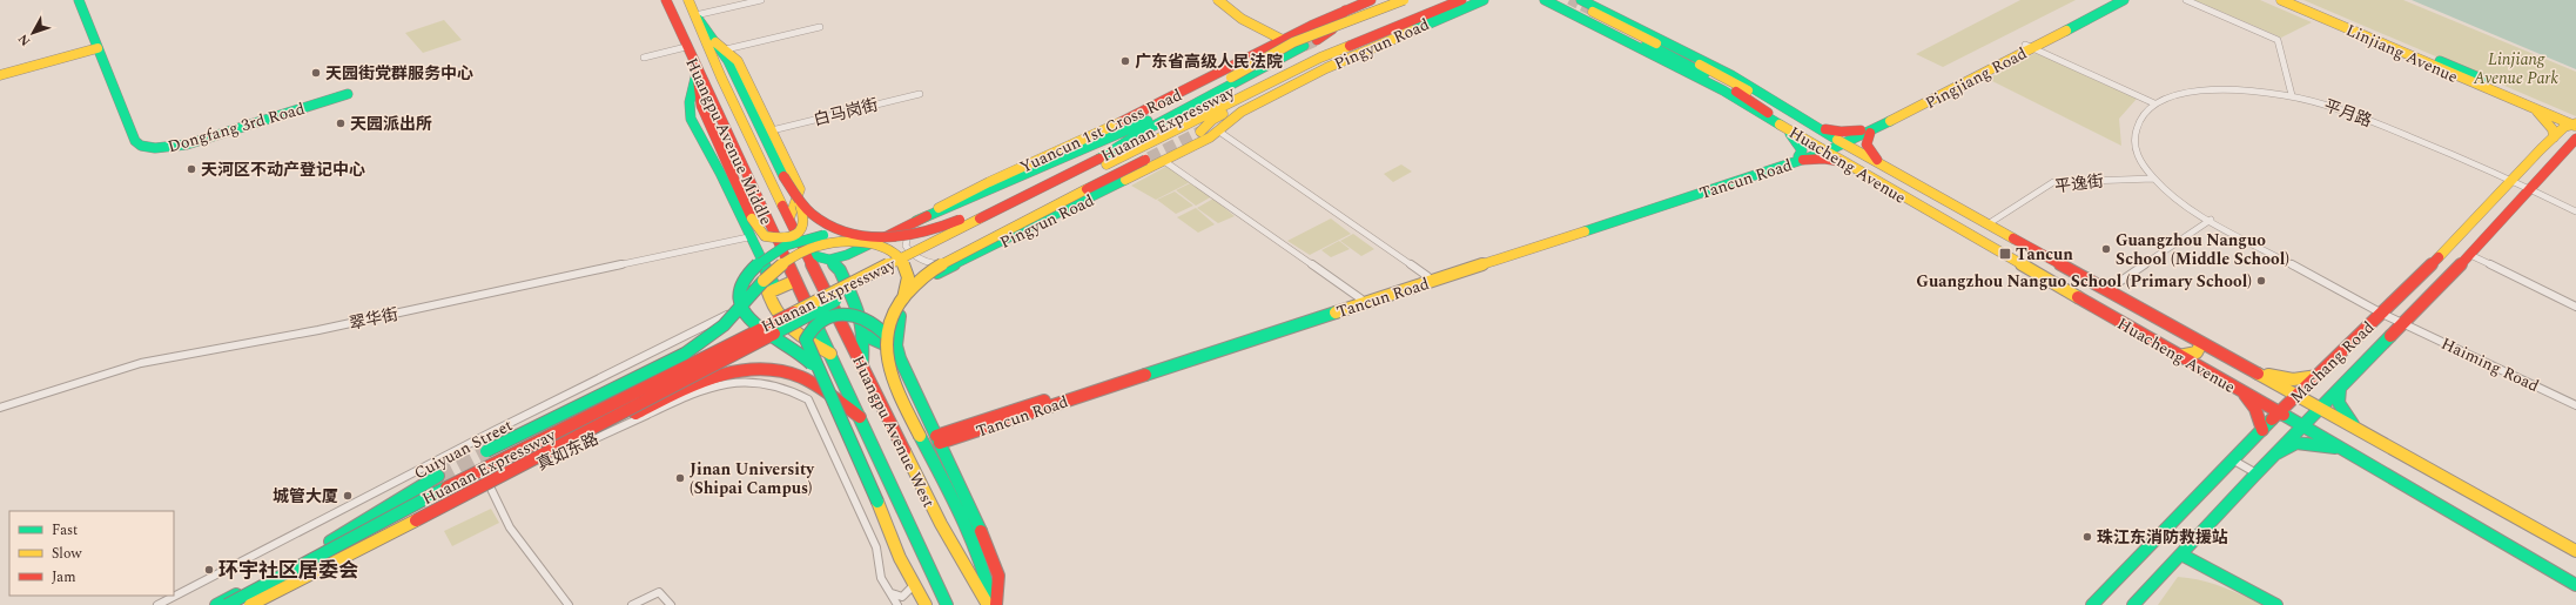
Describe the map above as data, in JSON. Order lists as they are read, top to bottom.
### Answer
{
  "streets": {
    "main road": [
      "Pingyun Road",
      "Linjiang Avenue",
      "Pingjiang Road",
      "Huanan Expressway",
      "Dongfang 3rd Road",
      "Yuancun 1st Cross Road",
      "Huangpu Avenue Middle",
      "Huacheng Avenue",
      "Tancun Road",
      "Machang Road",
      "Huangpu Avenue West"
    ],
    "street": [
      "白马岗街",
      "平月路",
      "平逸街",
      "翠华街",
      "Haiming Road",
      "Cuiyuan Street",
      "真如东路"
    ]
  },
  "crossings": [
    ["Pingyun Road", "Tancun Road"],
    ["Linjiang Avenue", "Machang Road"],
    ["Pingjiang Road", "Huacheng Avenue"],
    ["Pingjiang Road", "Tancun Road"],
    ["平月路", "Machang Road"],
    ["Huangpu Avenue Middle", "Huangpu Avenue West"],
    ["Huacheng Avenue", "Tancun Road"],
    ["Huacheng Avenue", "平逸街"],
    ["Huacheng Avenue", "Machang Road"],
    ["Machang Road", "Haiming Road"]
  ],
  "parks": ["Linjiang Avenue Park"],
  "places": {
    "other": [
      "广东省高级人民法院",
      "天园街党群服务中心",
      "天园派出所",
      "天河区不动产登记中心",
      "Guangzhou Nanguo School (Middle School)",
      "Guangzhou Nanguo School (Primary School)",
      "Jinan University (Shipai Campus)",
      "城管大厦",
      "珠江东消防救援站",
      "环宇社区居委会"
    ],
    "transit": ["Tancun"]
  },
  "legend": ["Fast", "Slow", "Jam"],
  "north": "bottom left"
}
